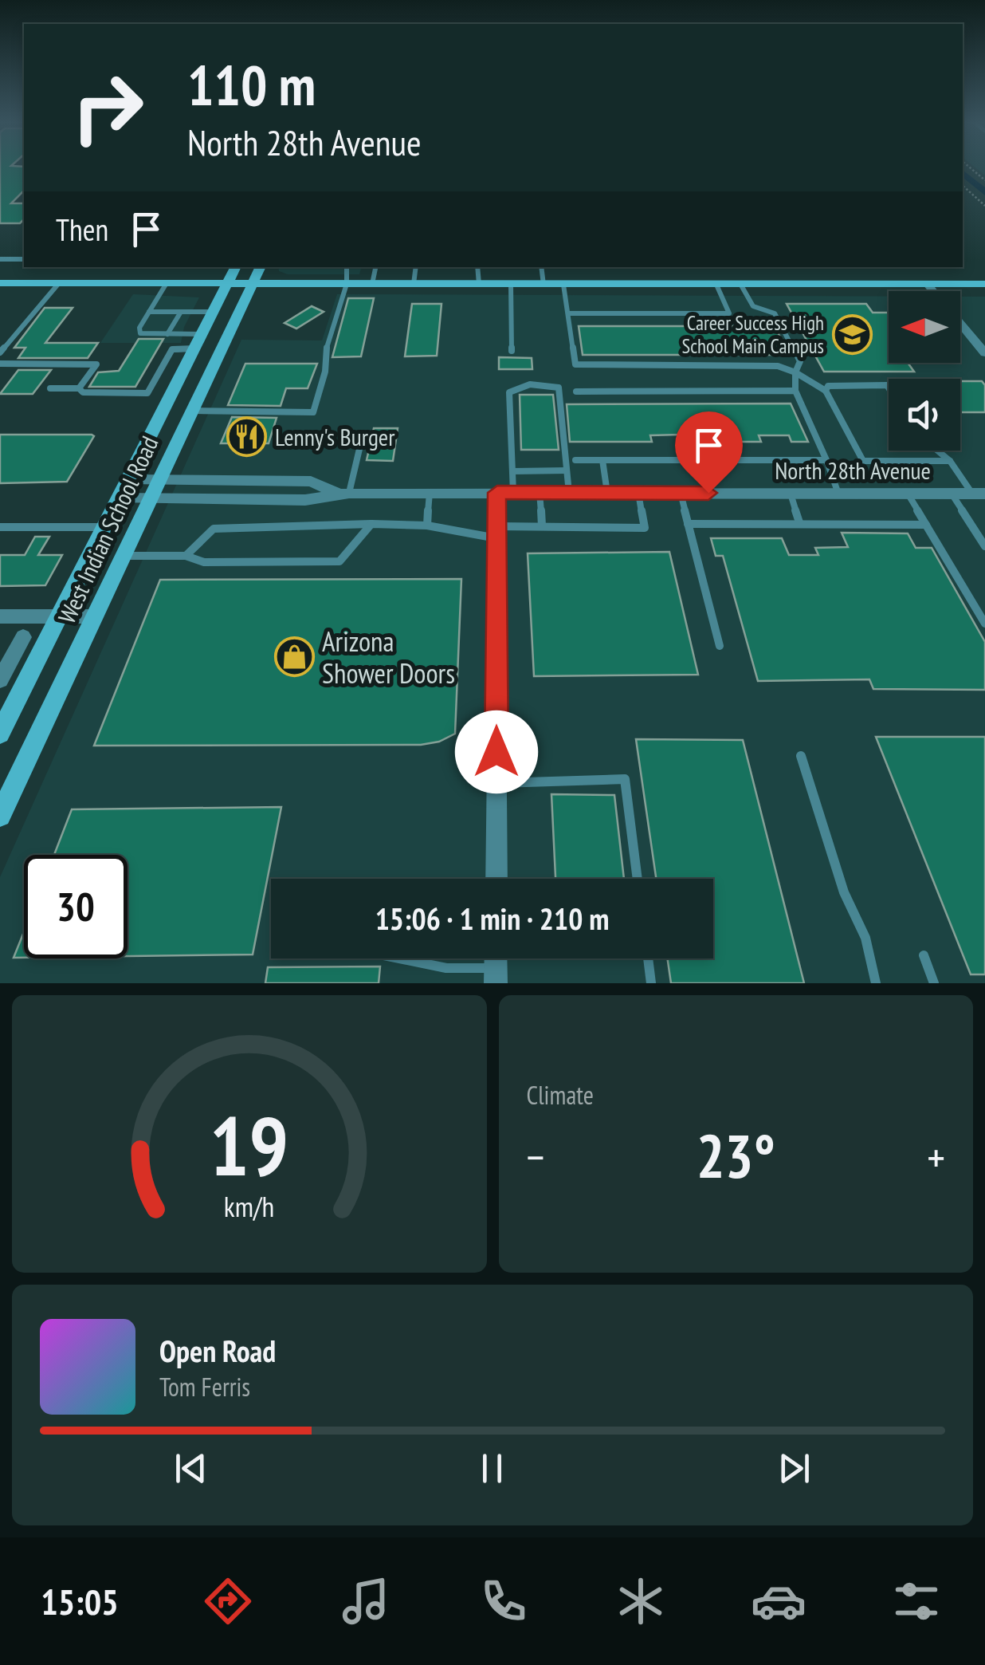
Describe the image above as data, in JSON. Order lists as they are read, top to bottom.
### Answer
{
  "streets": {
    "main road": ["West Indian School Road"],
    "street": ["North 28th Avenue"]
  },
  "crossings": [
    ["North 28th Avenue", "West Indian School Road"]
  ],
  "places": {
    "school or university": ["Career Success High School Main Campus"],
    "restaurant": ["Lenny's Burger"],
    "shop": ["Arizona Shower Doors"]
  },
  "north": "left",
  "page": {
    "turn": ["110 m", "North 28th Avenue"],
    "then": "Then",
    "limit": "30",
    "trip": "15:06 · 1 min · 210 m",
    "tile": "Climate",
    "heat": ["−", "23°", "+"],
    "song": ["Open Road", "Tom Ferris"],
    "tabs": "15:05",
    "gauge": ["19", "km/h"]
  }
}
